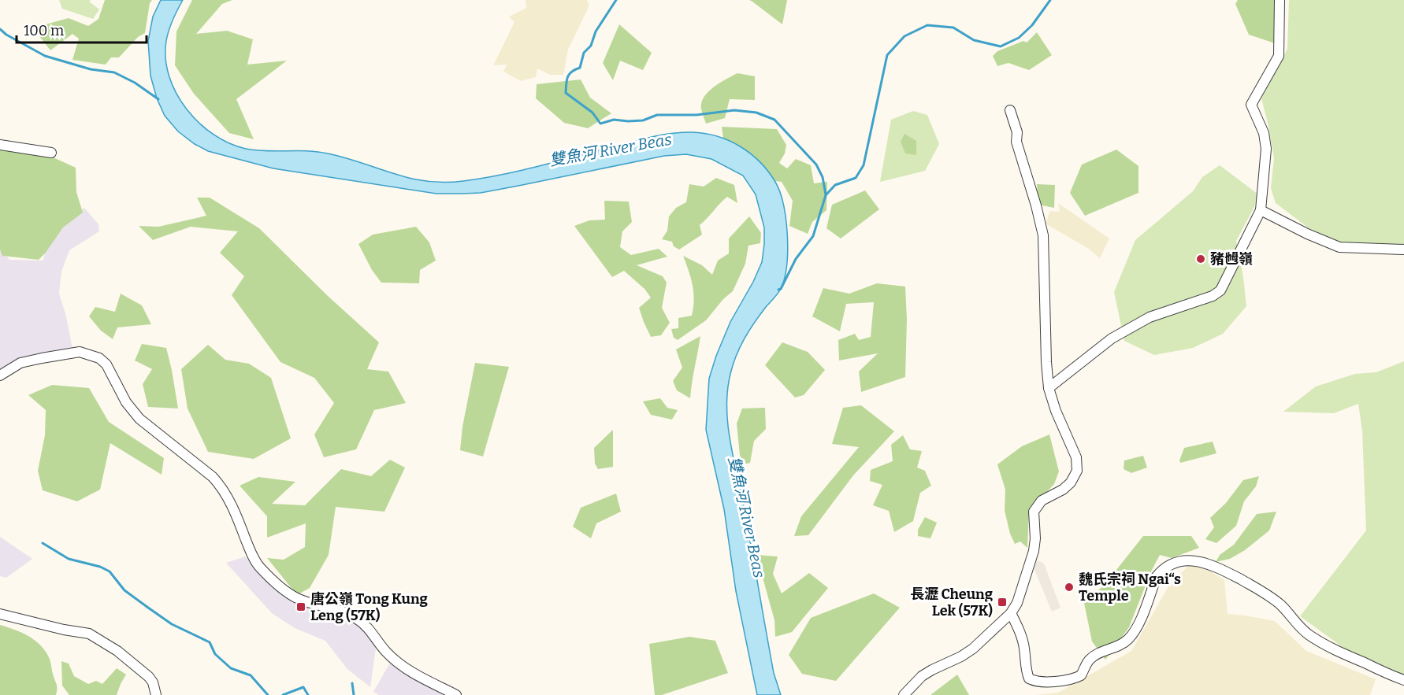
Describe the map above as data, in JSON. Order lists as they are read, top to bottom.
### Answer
{
  "water": ["雙魚河 River Beas"],
  "places": {
    "other": ["豬乸嶺", "魏氏宗祠 Ngai“s Temple"],
    "transit": ["長瀝 Cheung Lek (57K)", "唐公嶺 Tong Kung Leng (57K)"]
  },
  "scale_bar": "100 m"
}
